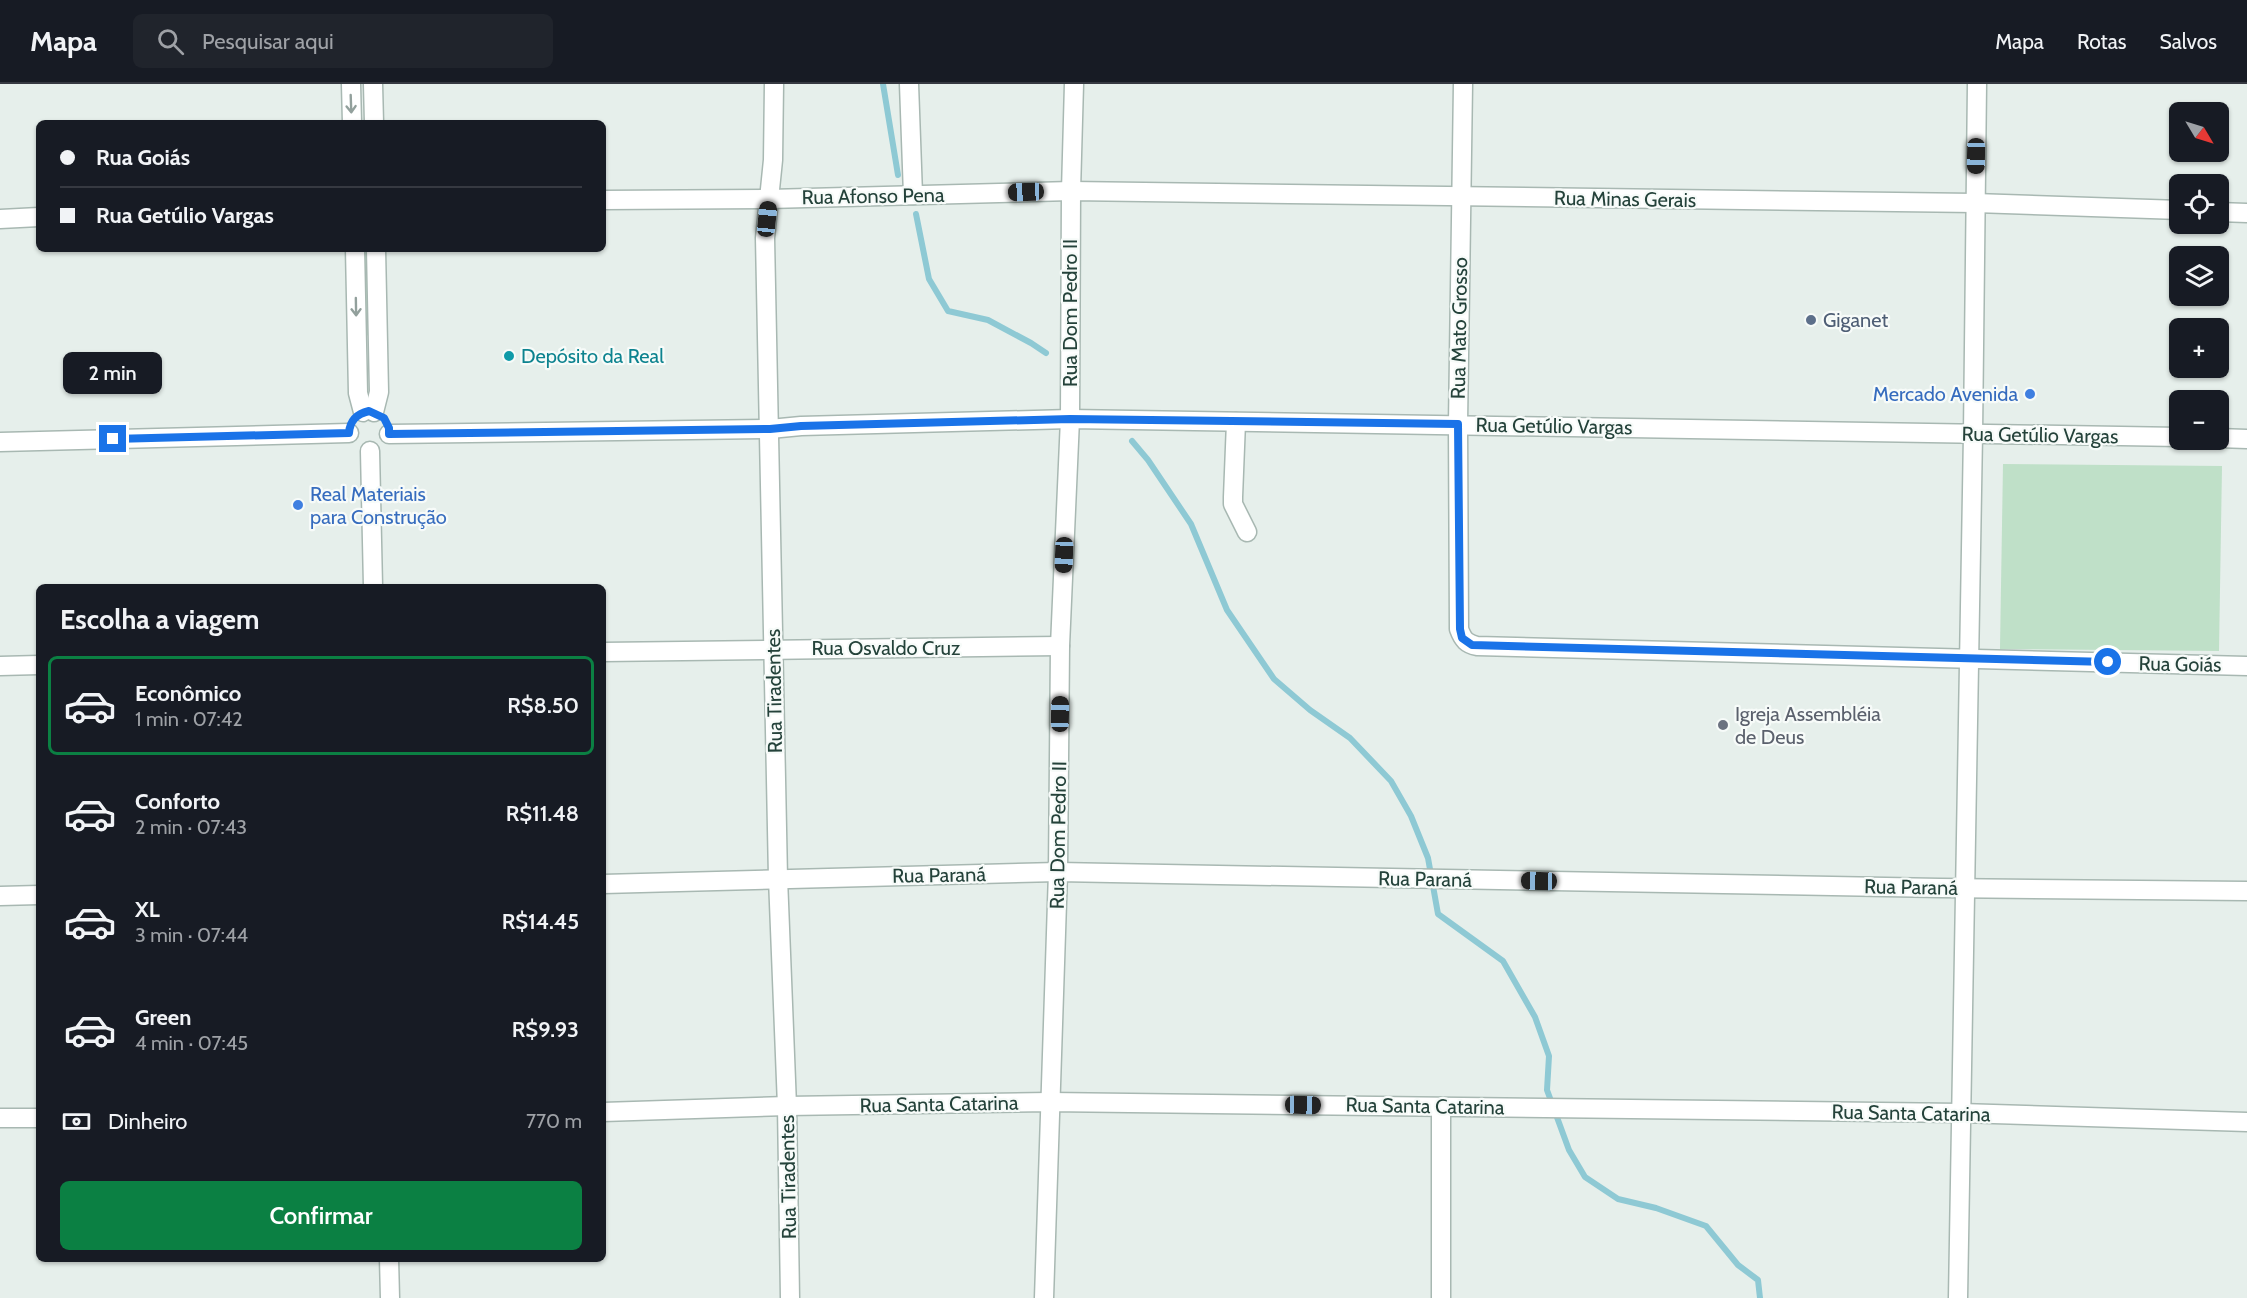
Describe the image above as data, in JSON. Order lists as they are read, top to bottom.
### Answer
{
  "streets": {
    "street": [
      "Rua Afonso Pena",
      "Rua Minas Gerais",
      "Rua Dom Pedro II",
      "Rua Mato Grosso",
      "Rua Getúlio Vargas",
      "Rua Osvaldo Cruz",
      "Rua Goiás",
      "Rua Tiradentes",
      "Rua Paraná",
      "Rua Santa Catarina"
    ]
  },
  "crossings": [
    ["Rua Afonso Pena", "Rua Minas Gerais"],
    ["Rua Afonso Pena", "Rua Dom Pedro II"],
    ["Rua Afonso Pena", "Rua Tiradentes"],
    ["Rua Minas Gerais", "Rua Dom Pedro II"],
    ["Rua Minas Gerais", "Rua Mato Grosso"],
    ["Rua Dom Pedro II", "Rua Getúlio Vargas"],
    ["Rua Dom Pedro II", "Rua Osvaldo Cruz"],
    ["Rua Dom Pedro II", "Rua Paraná"],
    ["Rua Dom Pedro II", "Rua Santa Catarina"],
    ["Rua Mato Grosso", "Rua Getúlio Vargas"],
    ["Rua Mato Grosso", "Rua Goiás"],
    ["Rua Getúlio Vargas", "Rua Tiradentes"],
    ["Rua Osvaldo Cruz", "Rua Tiradentes"],
    ["Rua Tiradentes", "Rua Paraná"],
    ["Rua Tiradentes", "Rua Santa Catarina"]
  ],
  "places": [
    "Giganet",
    "Depósito da Real",
    "Mercado Avenida",
    "Real Materiais para Construção",
    "Igreja Assembléia de Deus"
  ],
  "north": "bottom right",
  "page": {
    "header": "Mapa",
    "search": "Pesquisar aqui",
    "nav": ["Mapa", "Rotas", "Salvos"],
    "map_buttons": ["+", "−"],
    "banner": ["Rua Goiás", "Rua Getúlio Vargas"],
    "bubble": "2 min",
    "heading": "Escolha a viagem",
    "list": [
      {
        "name": "Econômico",
        "note": "1 min · 07:42",
        "value": "R$8.50"
      },
      {
        "name": "Conforto",
        "note": "2 min · 07:43",
        "value": "R$11.48"
      },
      {
        "name": "XL",
        "note": "3 min · 07:44",
        "value": "R$14.45"
      },
      {
        "name": "Green",
        "note": "4 min · 07:45",
        "value": "R$9.93"
      }
    ],
    "pay": ["Dinheiro", "770 m"],
    "buttons": "Confirmar"
  }
}
